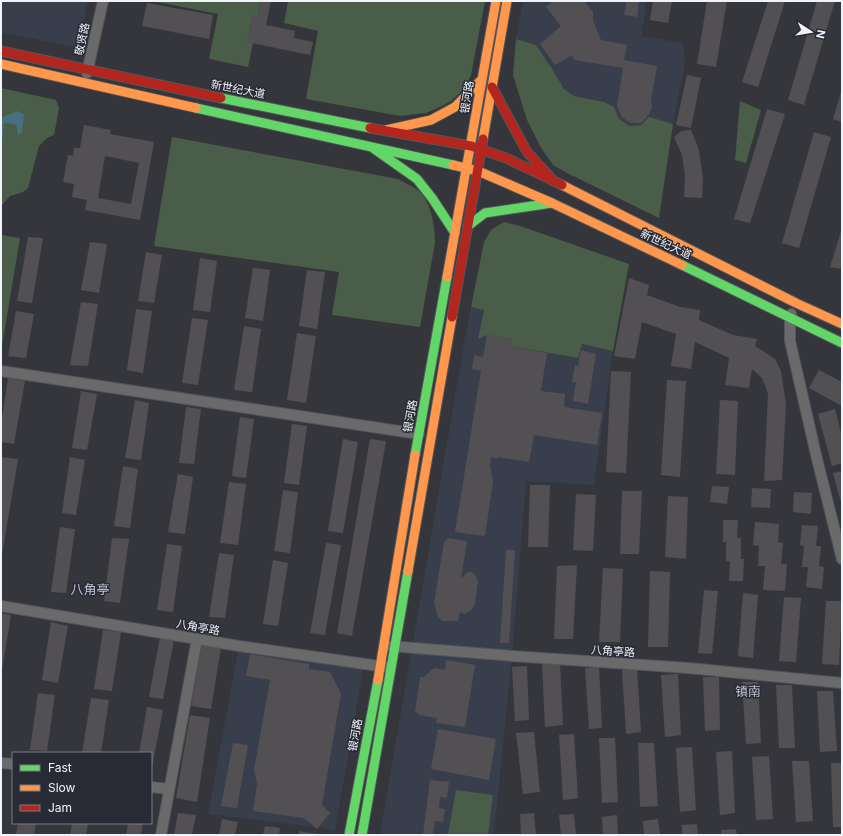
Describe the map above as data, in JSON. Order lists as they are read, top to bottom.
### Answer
{
  "streets": {
    "main road": ["新世纪大道", "银河路"],
    "street": ["敬贤路", "八角亭路"]
  },
  "crossings": [
    ["敬贤路", "新世纪大道"],
    ["新世纪大道", "银河路"],
    ["银河路", "八角亭路"]
  ],
  "districts": ["八角亭", "镇南"],
  "legend": ["Fast", "Slow", "Jam"],
  "north": "right"
}
